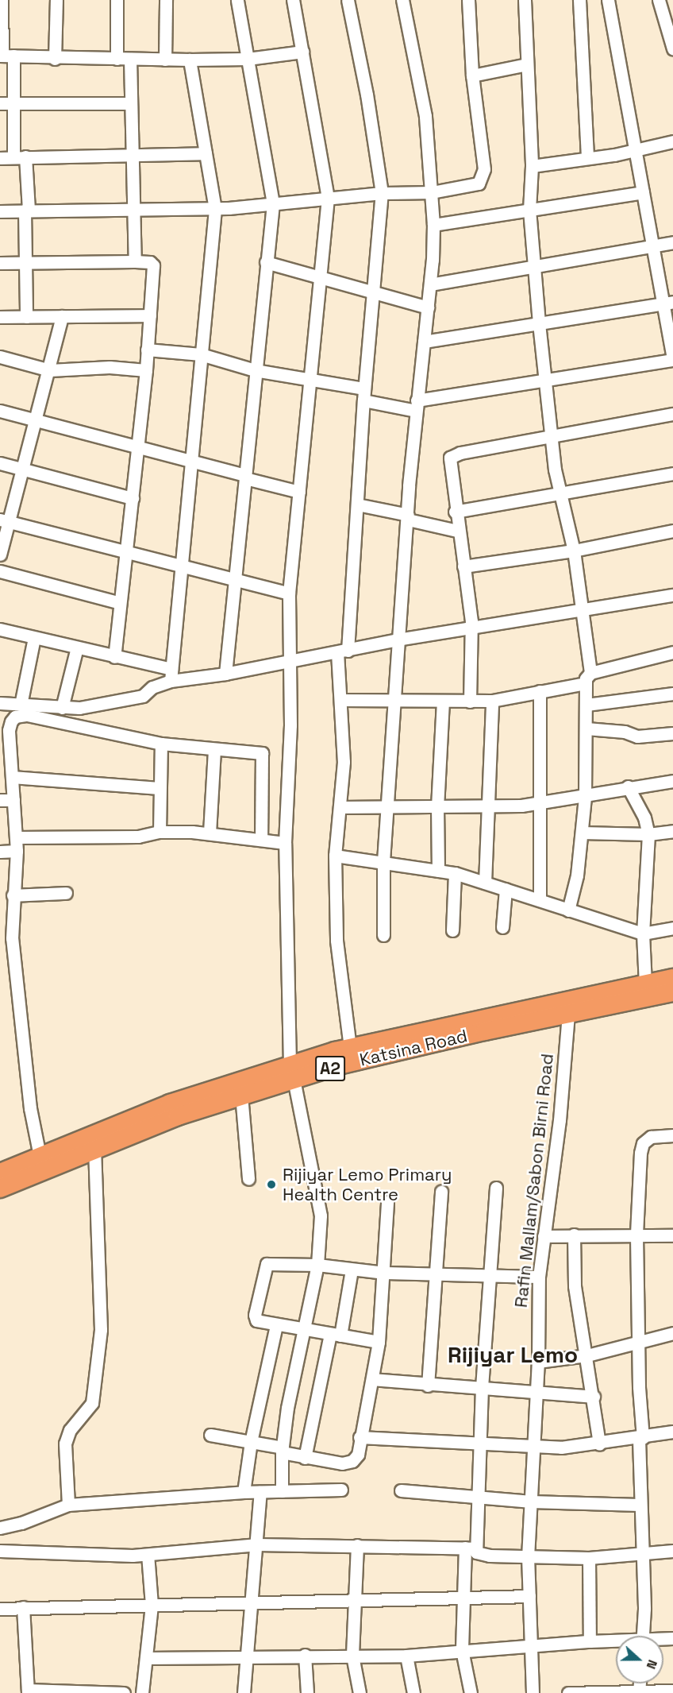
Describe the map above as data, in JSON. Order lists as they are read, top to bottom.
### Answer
{
  "streets": {
    "highway": ["Katsina Road", "A2"],
    "street": ["Rafin Mallam/Sabon Birni Road"]
  },
  "crossings": [
    ["Katsina Road", "Rafin Mallam/Sabon Birni Road"]
  ],
  "districts": ["Rijiyar Lemo"],
  "places": ["Rijiyar Lemo Primary Health Centre"],
  "north": "right"
}
